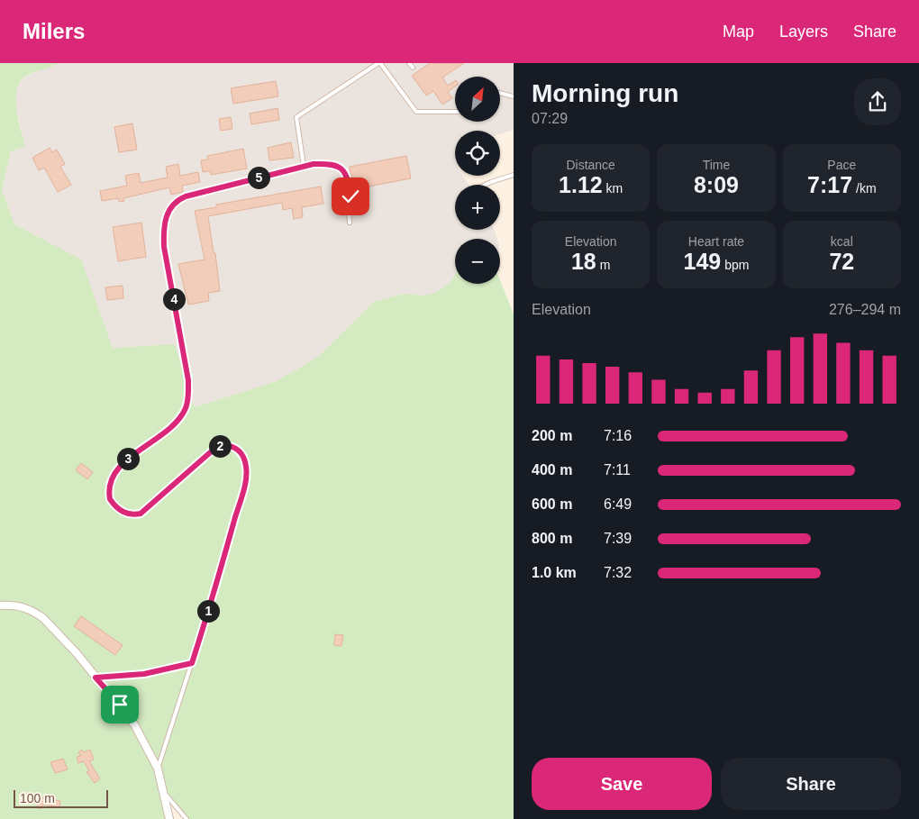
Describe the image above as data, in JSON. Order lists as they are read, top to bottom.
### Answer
{
  "scale_bar": "100 m",
  "north": "top right",
  "page": {
    "header": "Milers",
    "nav": ["Map", "Layers", "Share"],
    "heading": ["Morning run", "07:29"],
    "map_buttons": ["+", "−"],
    "stats": [
      ["Distance", "1.12 km"],
      ["Time", "8:09"],
      ["Pace", "7:17 /km"],
      ["Elevation", "18 m"],
      ["Heart rate", "149 bpm"],
      ["kcal", "72"]
    ],
    "pins": [
      "5",
      "4",
      "2",
      "3",
      "1"
    ],
    "chart": ["Elevation", "276–294 m"],
    "list": [
      {
        "name": "200 m",
        "note": "7:16"
      },
      {
        "name": "400 m",
        "note": "7:11"
      },
      {
        "name": "600 m",
        "note": "6:49"
      },
      {
        "name": "800 m",
        "note": "7:39"
      },
      {
        "name": "1.0 km",
        "note": "7:32"
      }
    ],
    "buttons": ["Save", "Share"],
    "scale": "100 m"
  }
}
